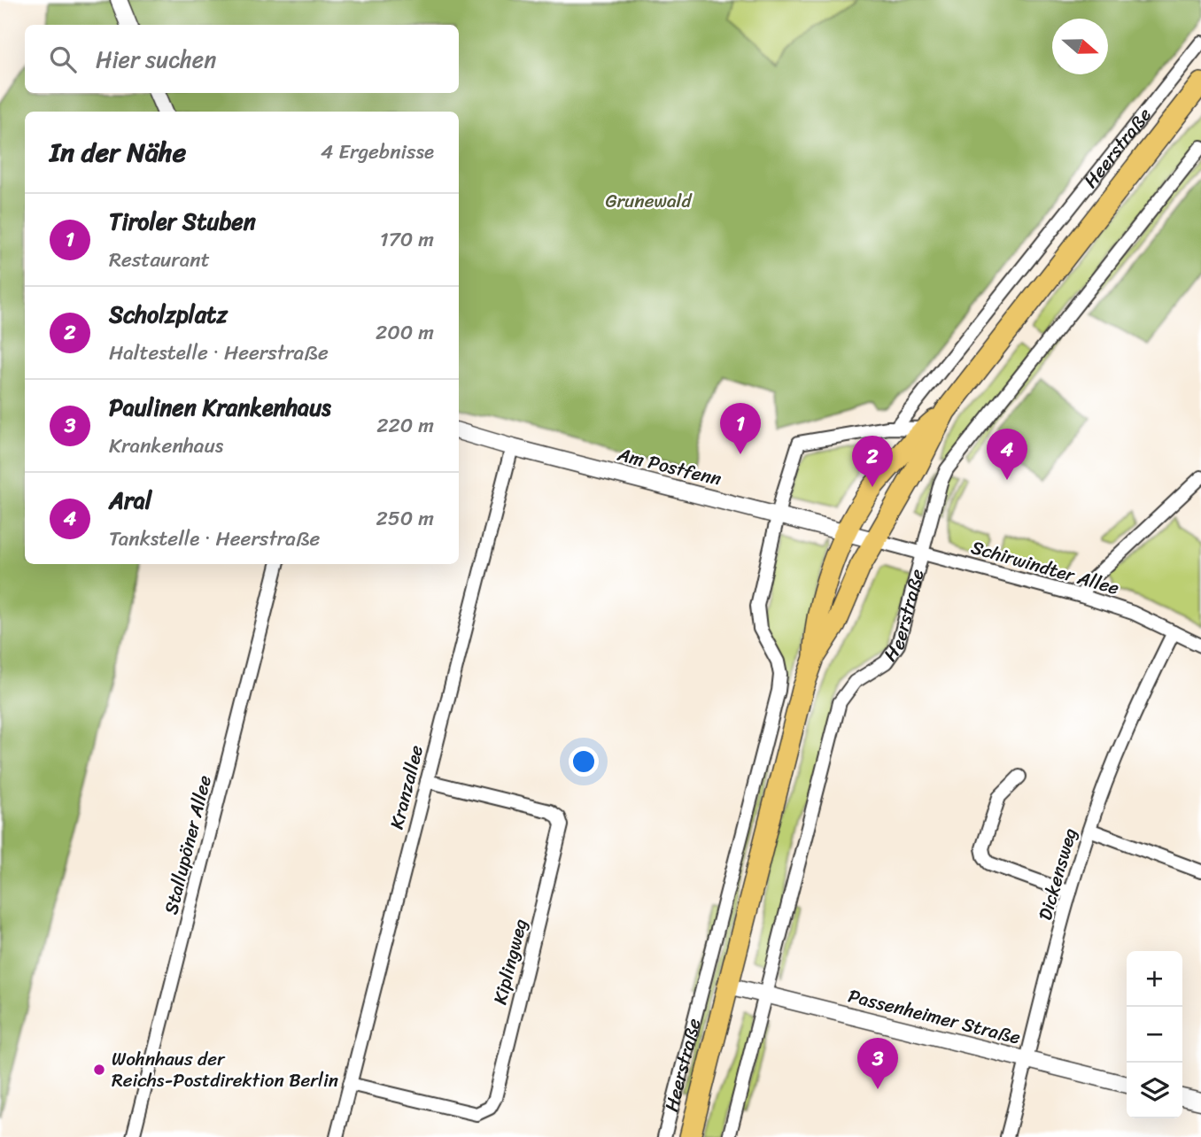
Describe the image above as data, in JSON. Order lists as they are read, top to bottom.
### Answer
{
  "streets": {
    "main road": ["Heerstraße"],
    "street": [
      "Am Postfenn",
      "Schirwindter Allee",
      "Kranzallee",
      "Stallupöner Allee",
      "Dickensweg",
      "Kiplingweg",
      "Passenheimer Straße"
    ]
  },
  "crossings": [
    ["Heerstraße", "Am Postfenn"],
    ["Heerstraße", "Schirwindter Allee"],
    ["Heerstraße", "Passenheimer Straße"],
    ["Am Postfenn", "Schirwindter Allee"],
    ["Am Postfenn", "Kranzallee"],
    ["Schirwindter Allee", "Dickensweg"],
    ["Kranzallee", "Kiplingweg"],
    ["Dickensweg", "Passenheimer Straße"]
  ],
  "parks": ["Grunewald"],
  "places": ["Wohnhaus der Reichs-Postdirektion Berlin"],
  "north": "right",
  "page": {
    "search": "Hier suchen",
    "heading": ["In der Nähe", "4 Ergebnisse"],
    "list": [
      {
        "mark": "1",
        "name": "Tiroler Stuben",
        "note": "Restaurant",
        "value": "170 m"
      },
      {
        "mark": "2",
        "name": "Scholzplatz",
        "note": "Haltestelle · Heerstraße",
        "value": "200 m"
      },
      {
        "mark": "3",
        "name": "Paulinen Krankenhaus",
        "note": "Krankenhaus",
        "value": "220 m"
      },
      {
        "mark": "4",
        "name": "Aral",
        "note": "Tankstelle · Heerstraße",
        "value": "250 m"
      }
    ],
    "pins": [
      "1",
      "4",
      "2",
      "3"
    ],
    "map_buttons": ["+", "−"]
  }
}
